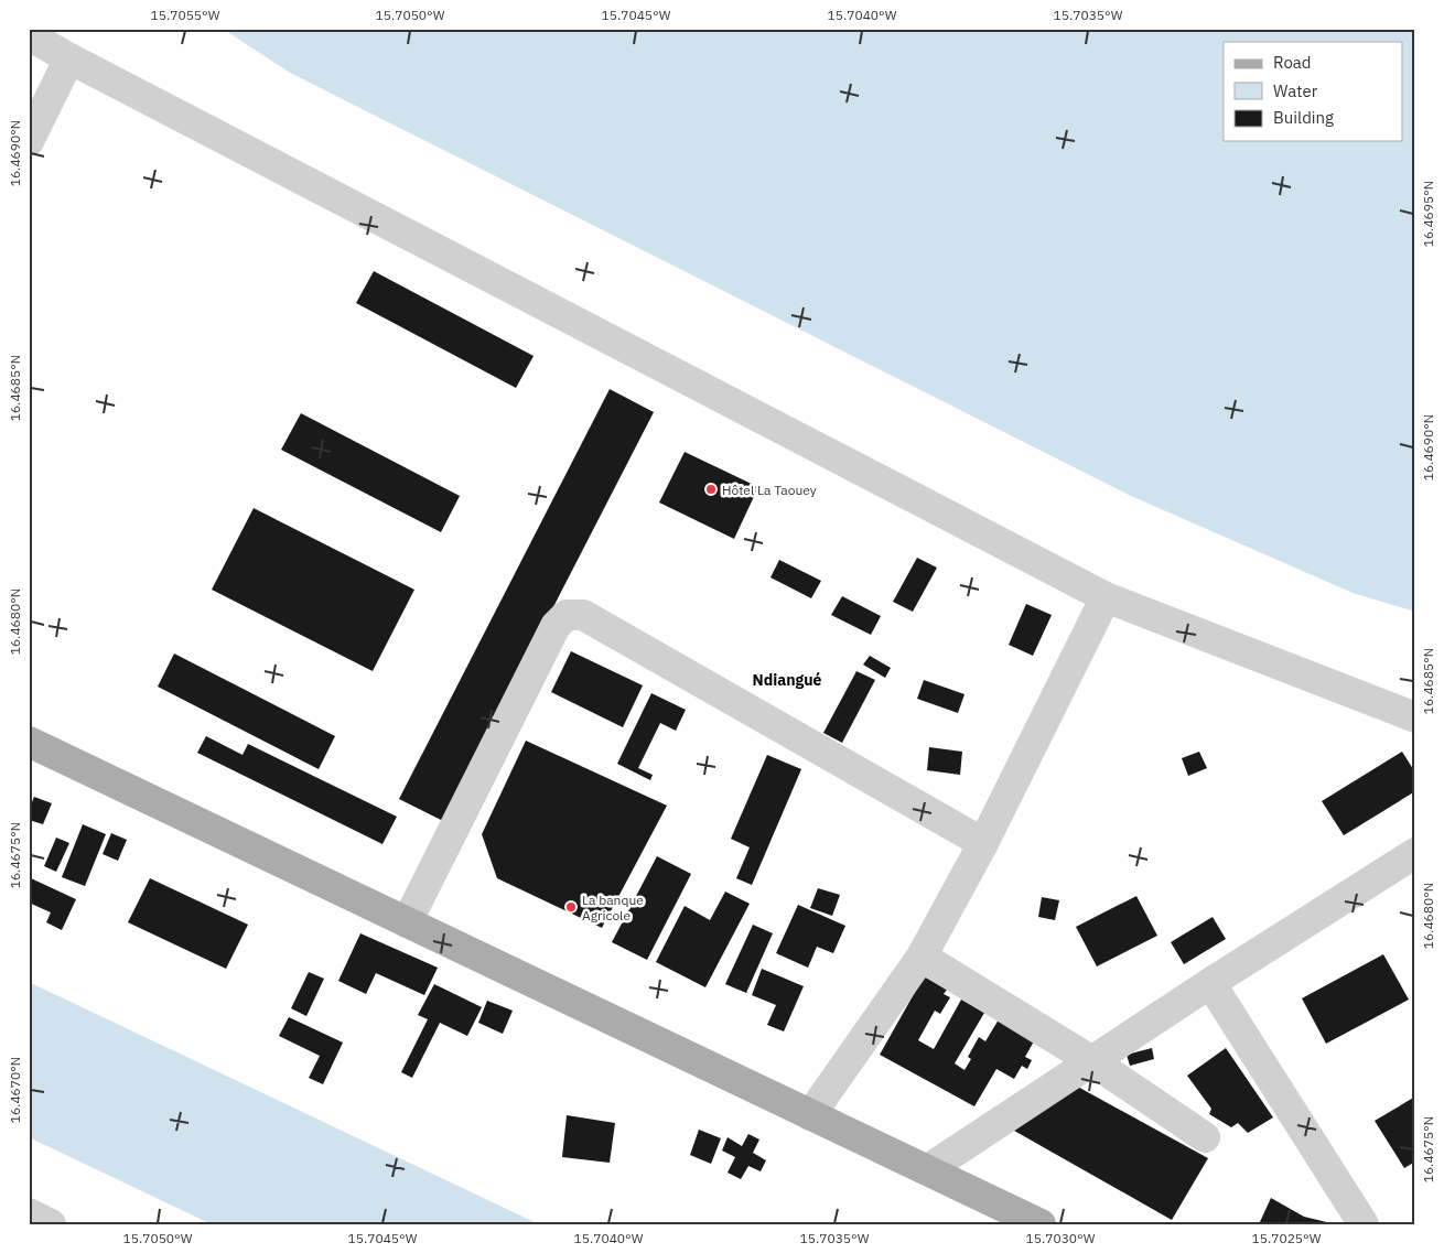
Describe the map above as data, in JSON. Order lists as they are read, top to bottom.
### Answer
{
  "districts": ["Ndiangué"],
  "places": ["Hôtel La Taouey", "La banque Agricole"],
  "legend": ["Road", "Water", "Building"],
  "coordinates": [
    "15.7055°W",
    "15.7050°W",
    "15.7045°W",
    "15.7040°W",
    "15.7035°W",
    "16.4690°N",
    "16.4695°N",
    "16.4685°N",
    "16.4680°N",
    "16.4675°N",
    "16.4670°N",
    "15.7030°W",
    "15.7025°W"
  ]
}
